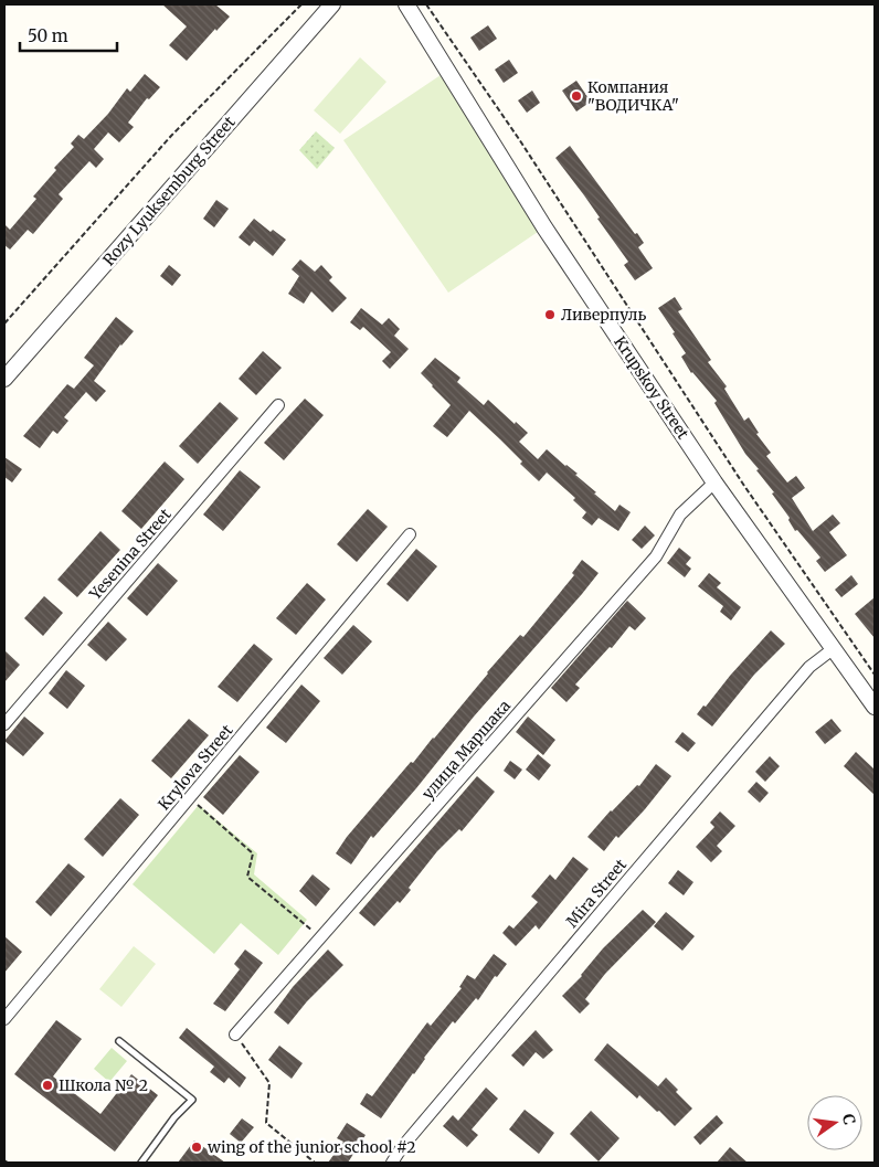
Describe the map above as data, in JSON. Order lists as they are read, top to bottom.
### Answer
{
  "streets": {
    "street": [
      "Rozy Lyuksemburg Street",
      "Krupskoy Street",
      "Yesenina Street",
      "улица Маршака",
      "Krylova Street",
      "Mira Street"
    ]
  },
  "crossings": [
    ["Krupskoy Street", "улица Маршака"],
    ["Krupskoy Street", "Mira Street"]
  ],
  "places": [
    "Компания \"ВОДИЧКА\"",
    "Ливерпуль",
    "Школа № 2",
    "wing of the junior school #2"
  ],
  "scale_bar": "50 m",
  "north": "right"
}
